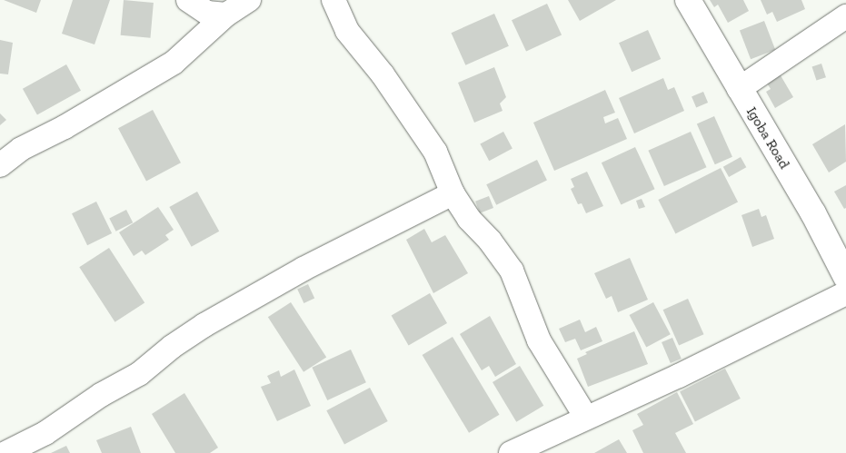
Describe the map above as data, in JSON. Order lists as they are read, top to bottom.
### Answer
{
  "streets": {
    "street": ["Igoba Road"]
  }
}
